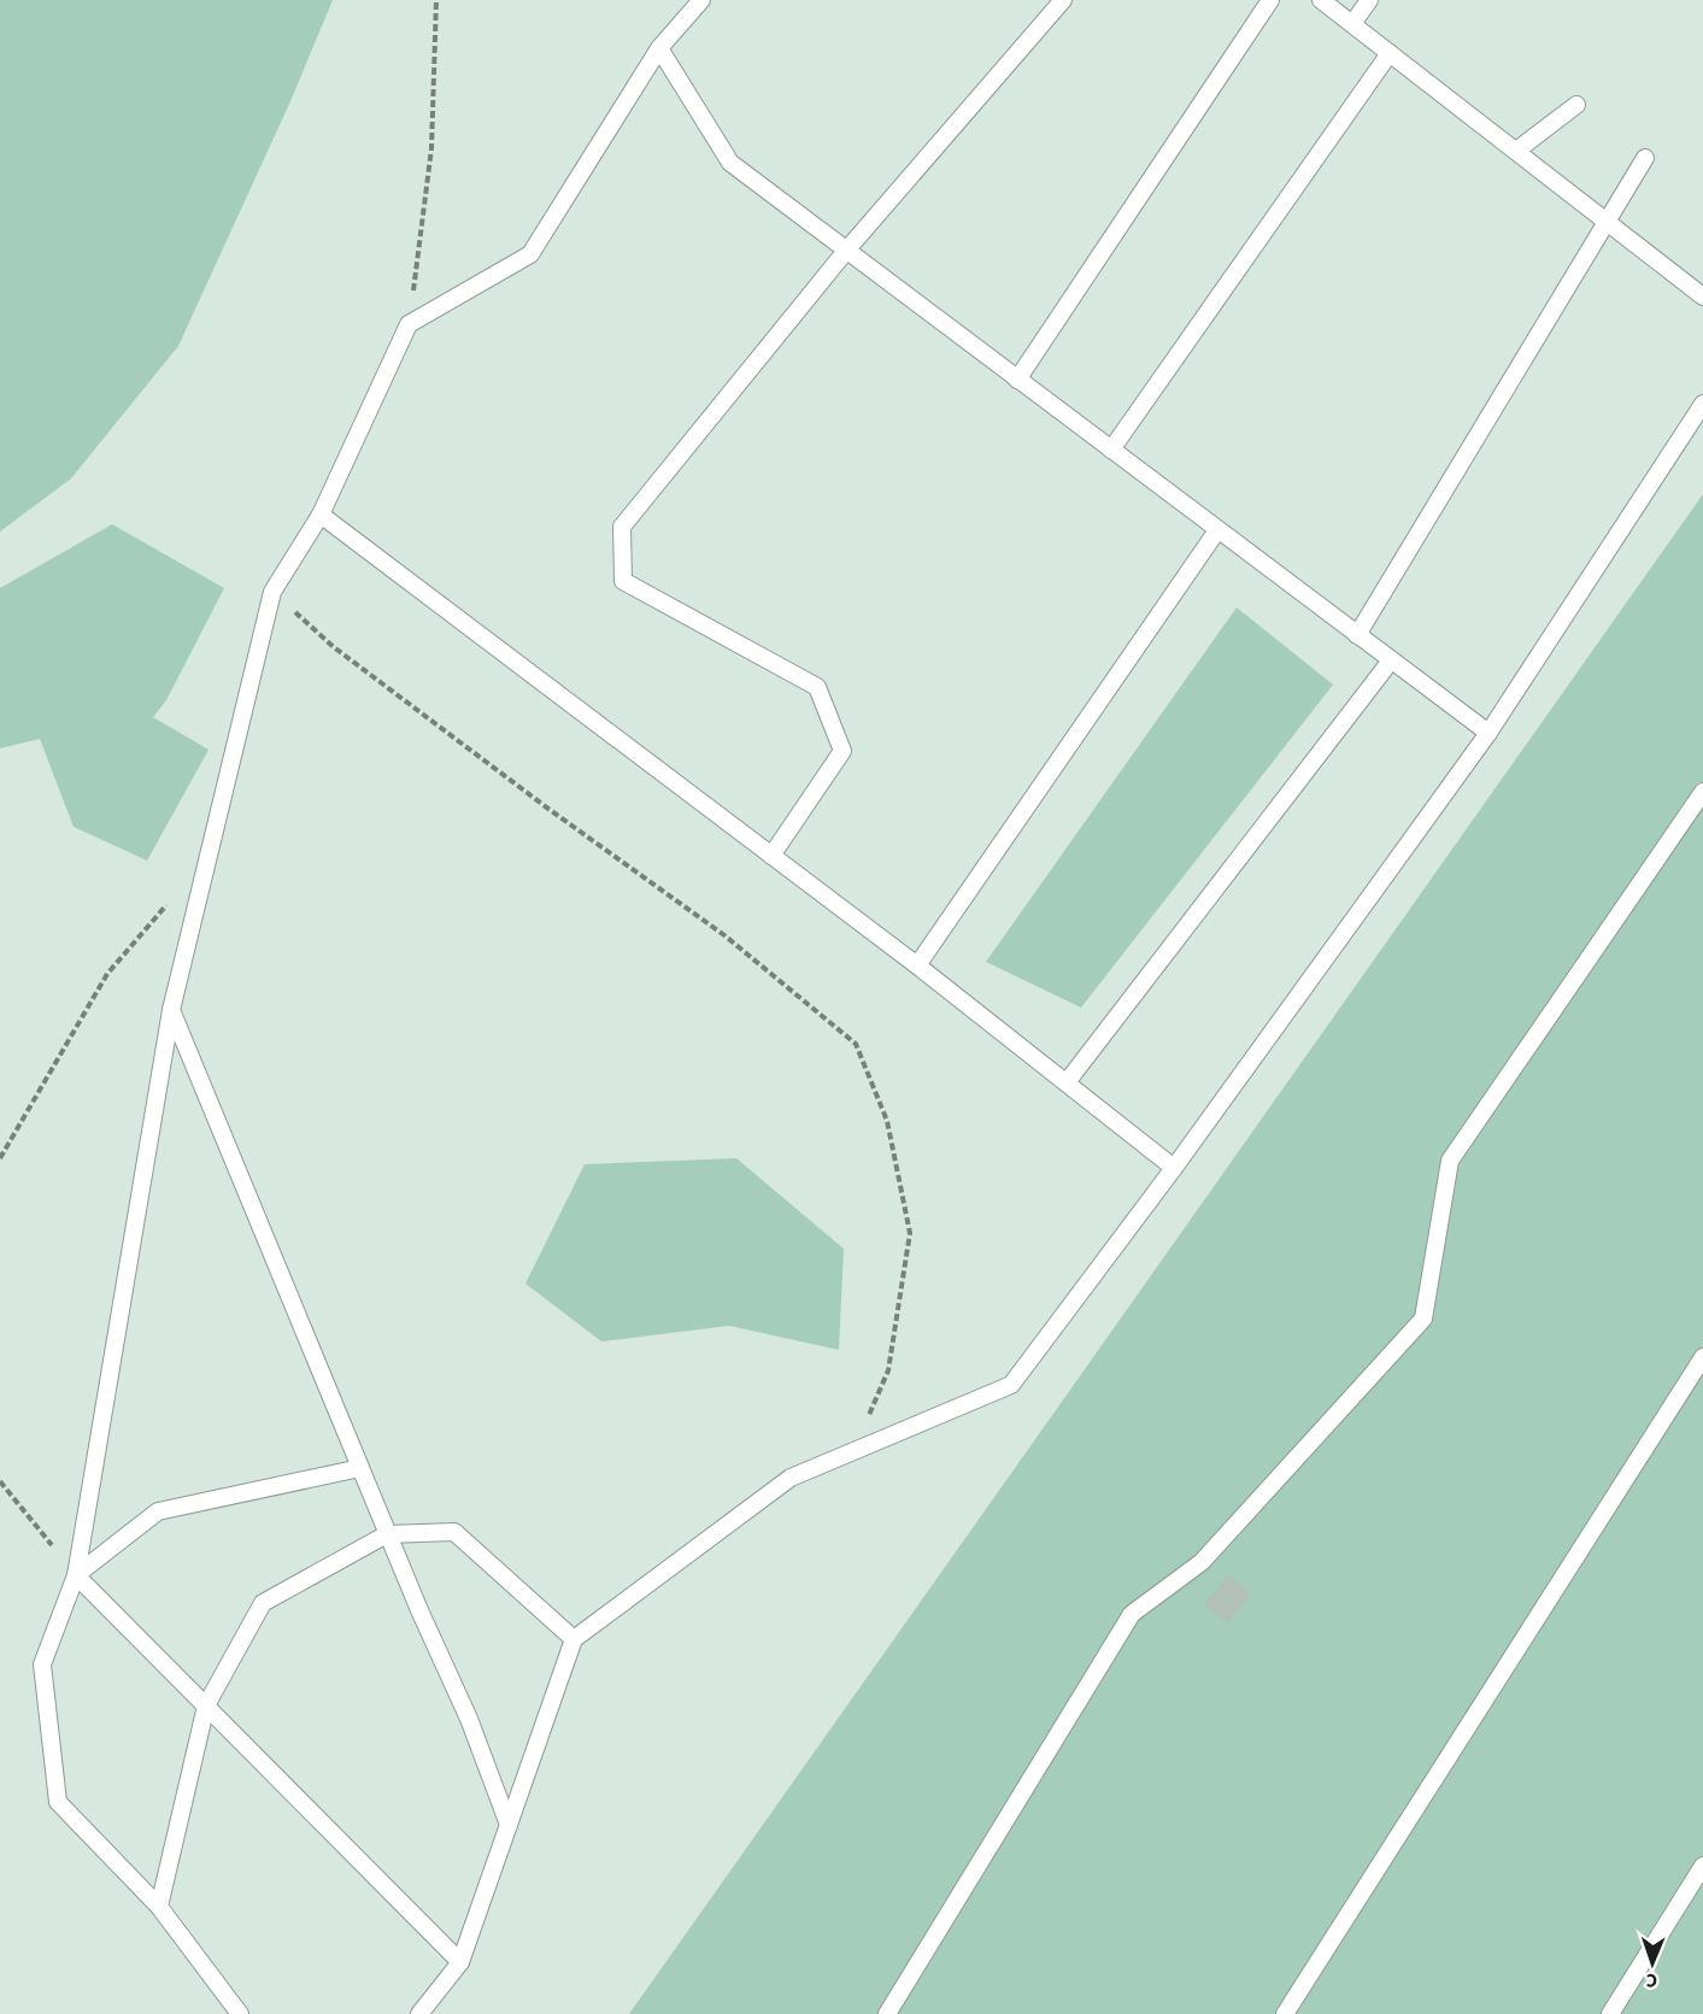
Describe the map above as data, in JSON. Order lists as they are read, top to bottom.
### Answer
{
  "north": "bottom"
}
